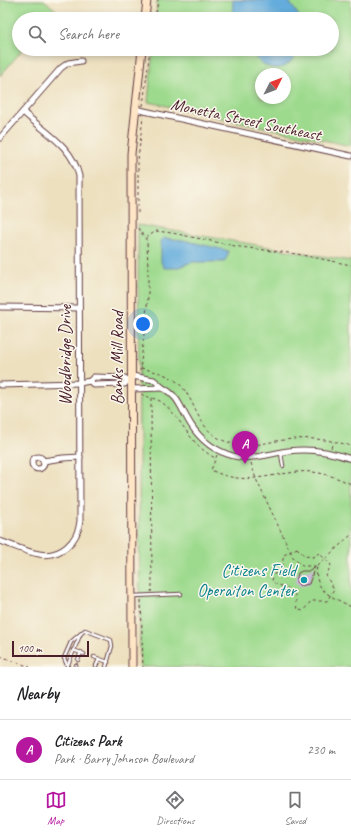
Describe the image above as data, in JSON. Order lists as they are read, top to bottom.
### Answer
{
  "streets": {
    "street": ["Monetta Street Southeast", "Woodbridge Drive", "Banks Mill Road"]
  },
  "crossings": [
    ["Monetta Street Southeast", "Banks Mill Road"]
  ],
  "places": ["Citizens Field Operaiton Center"],
  "scale_bar": "100 m",
  "north": "top right",
  "page": {
    "search": "Search here",
    "pins": "A",
    "scale": "100 m",
    "heading": "Nearby",
    "list": [
      {
        "mark": "A",
        "name": "Citizens Park",
        "note": "Park · Barry Johnson Boulevard",
        "value": "230 m"
      }
    ],
    "nav": ["Map", "Directions", "Saved"]
  }
}
